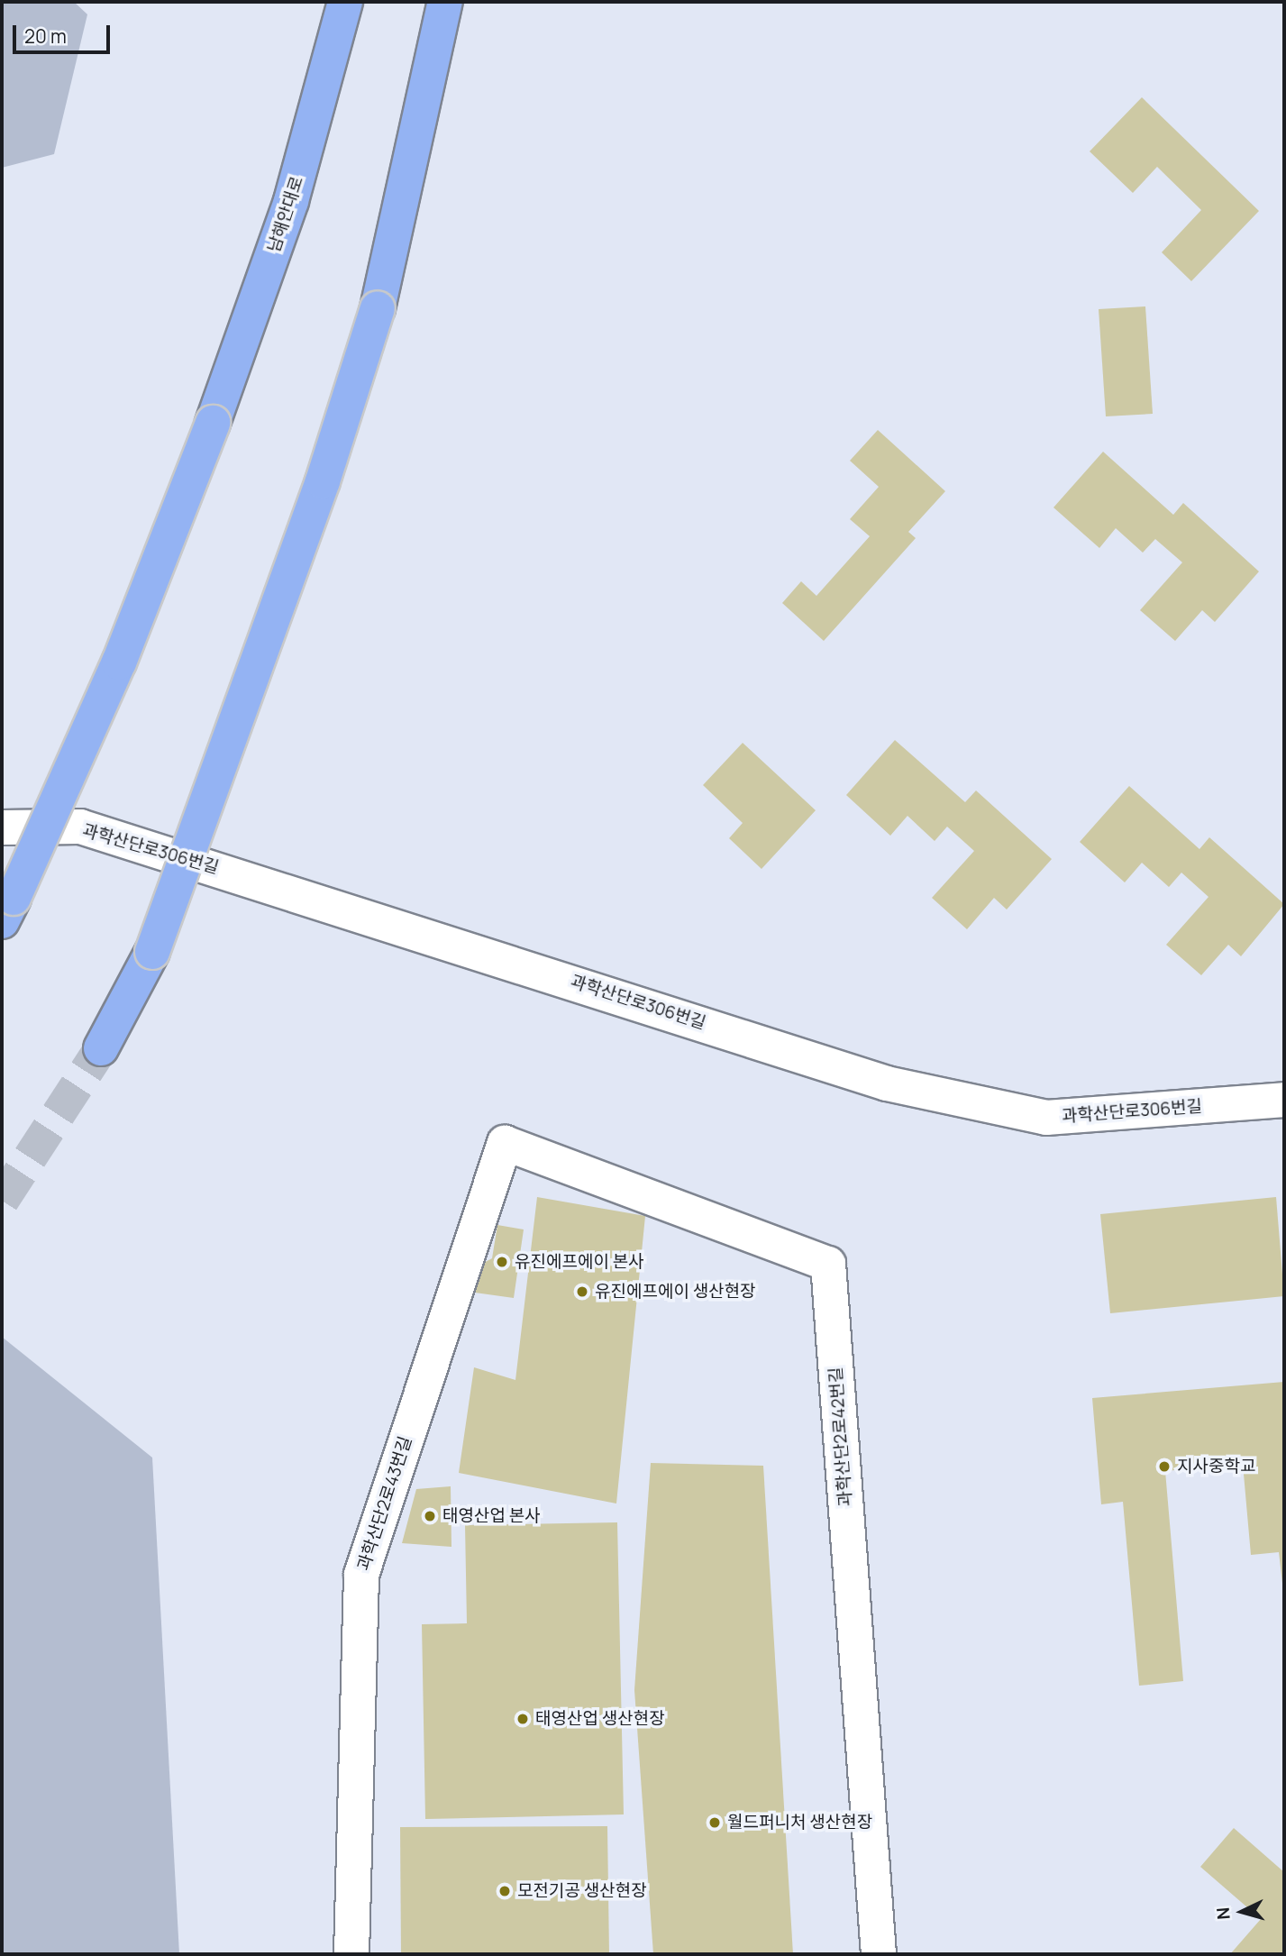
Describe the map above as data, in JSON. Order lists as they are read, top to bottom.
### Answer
{
  "streets": {
    "highway": ["남해안대로"],
    "street": ["과학산단로306번길", "과학산단2로42번길", "과학산단2로43번길"]
  },
  "crossings": [
    ["과학산단2로42번길", "과학산단2로43번길"]
  ],
  "places": [
    "유진에프에이 본사",
    "유진에프에이 생산현장",
    "지사중학교",
    "태영산업 본사",
    "태영산업 생산현장",
    "월드퍼니처 생산현장",
    "모전기공 생산현장"
  ],
  "scale_bar": "20 m",
  "north": "left"
}
